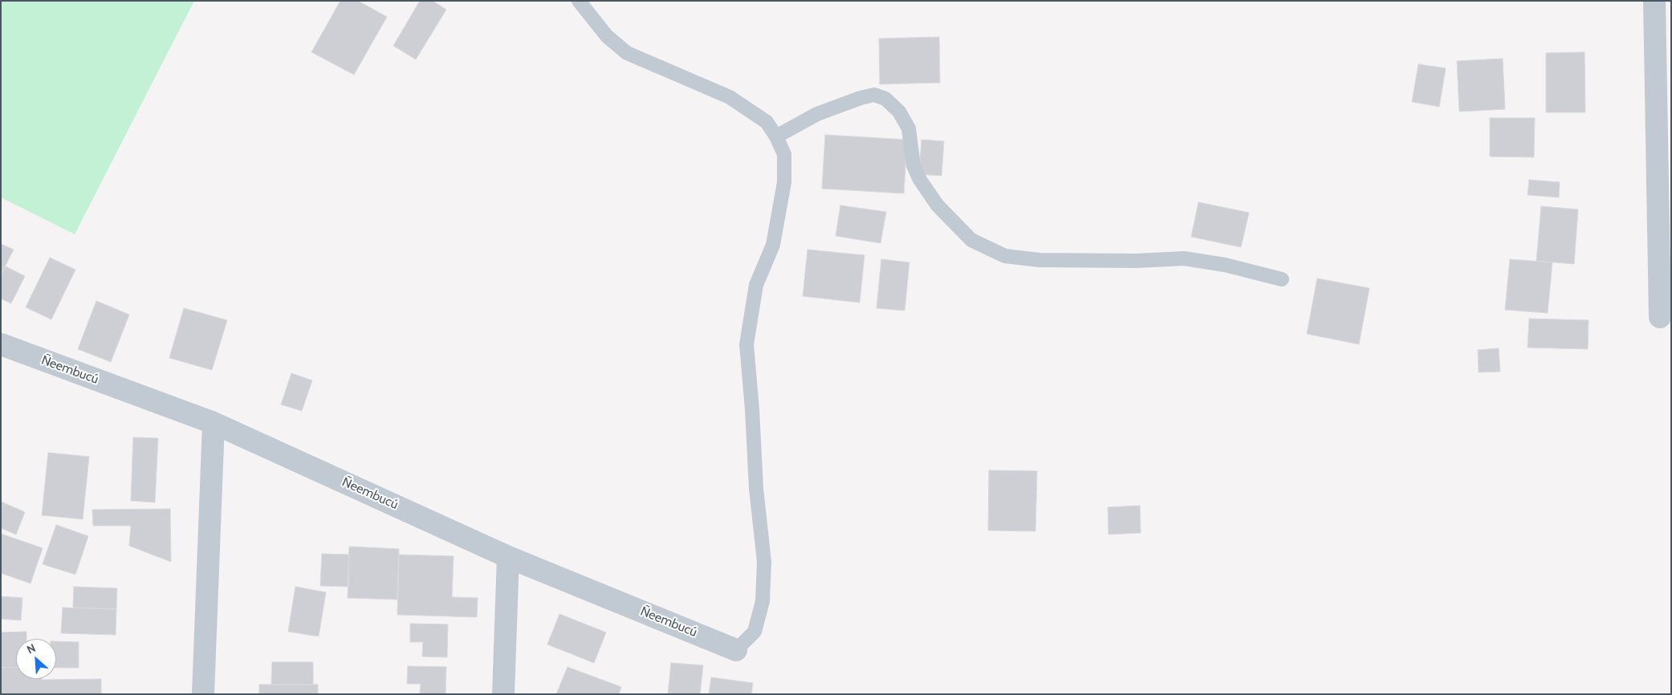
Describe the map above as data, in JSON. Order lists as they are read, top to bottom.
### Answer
{
  "streets": {
    "street": ["Ñeembucú"]
  },
  "north": "top left"
}
